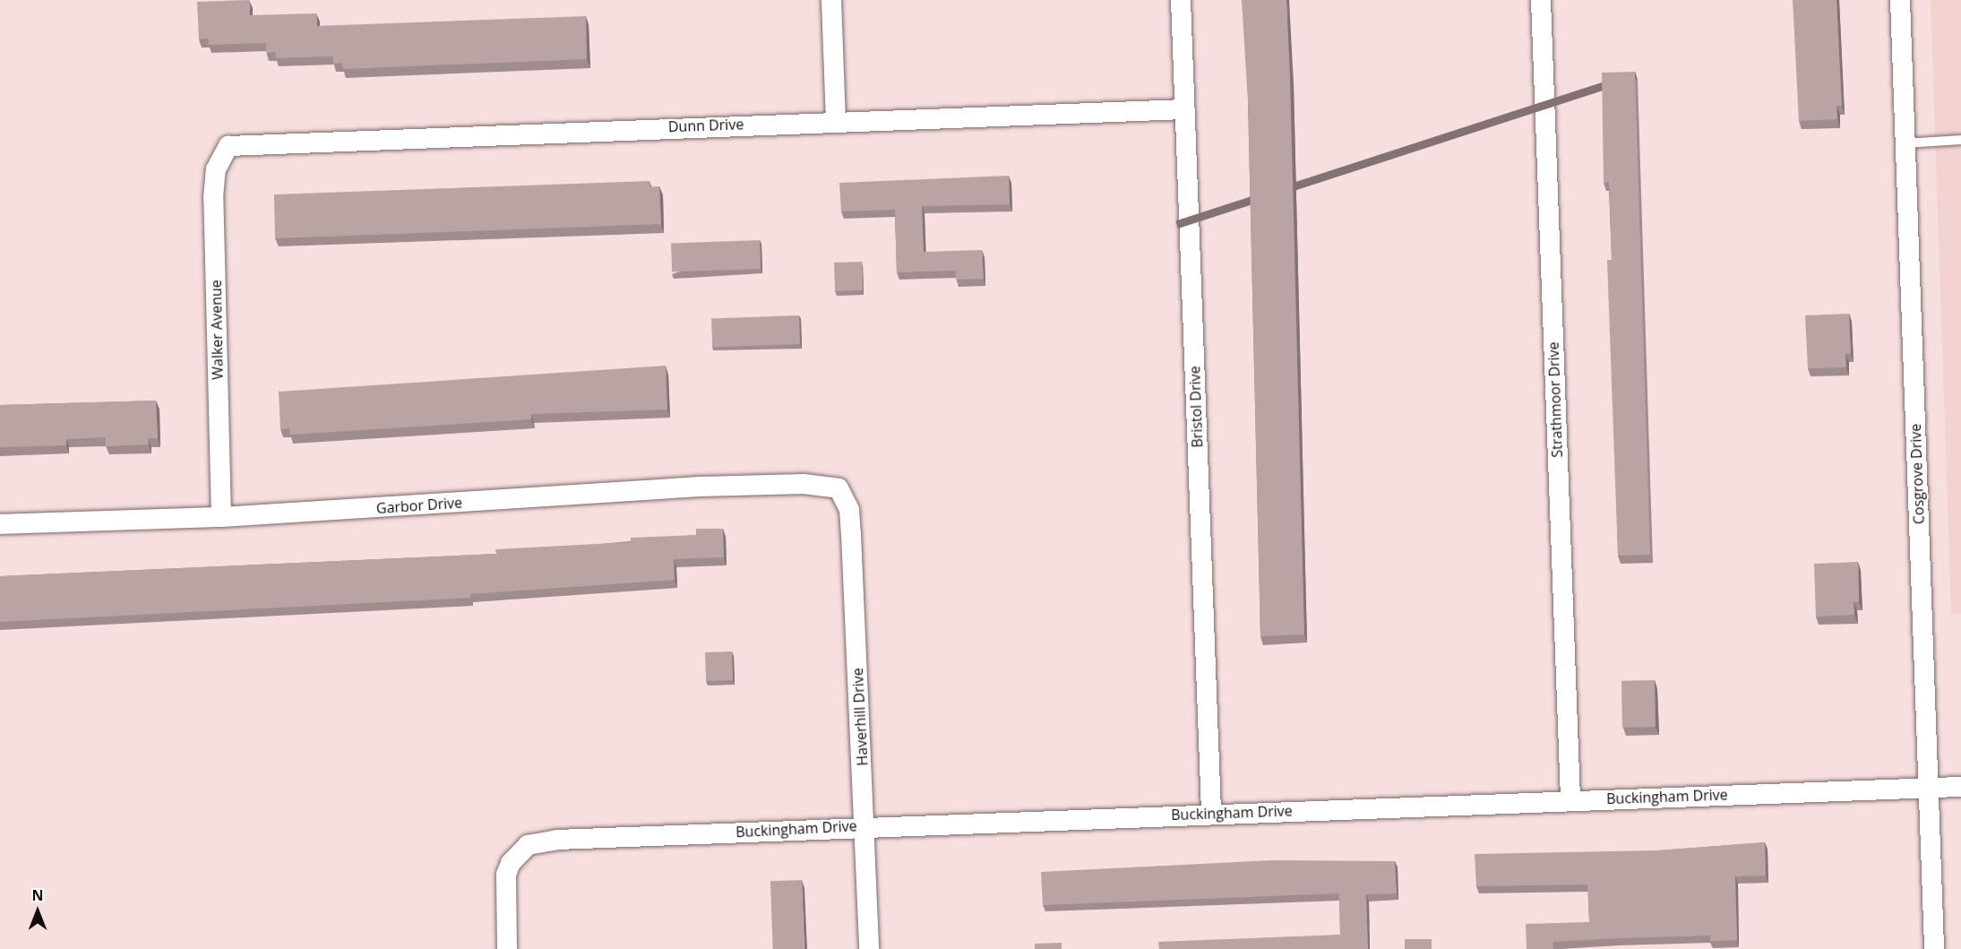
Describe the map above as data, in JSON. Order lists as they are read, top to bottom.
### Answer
{
  "streets": {
    "street": [
      "Dunn Drive",
      "Walker Avenue",
      "Strathmoor Drive",
      "Bristol Drive",
      "Cosgrove Drive",
      "Garbor Drive",
      "Haverhill Drive",
      "Buckingham Drive"
    ]
  },
  "crossings": [
    ["Dunn Drive", "Walker Avenue"],
    ["Dunn Drive", "Bristol Drive"],
    ["Walker Avenue", "Garbor Drive"],
    ["Strathmoor Drive", "Buckingham Drive"],
    ["Bristol Drive", "Buckingham Drive"],
    ["Cosgrove Drive", "Buckingham Drive"],
    ["Garbor Drive", "Haverhill Drive"],
    ["Haverhill Drive", "Buckingham Drive"]
  ],
  "north": "top"
}
